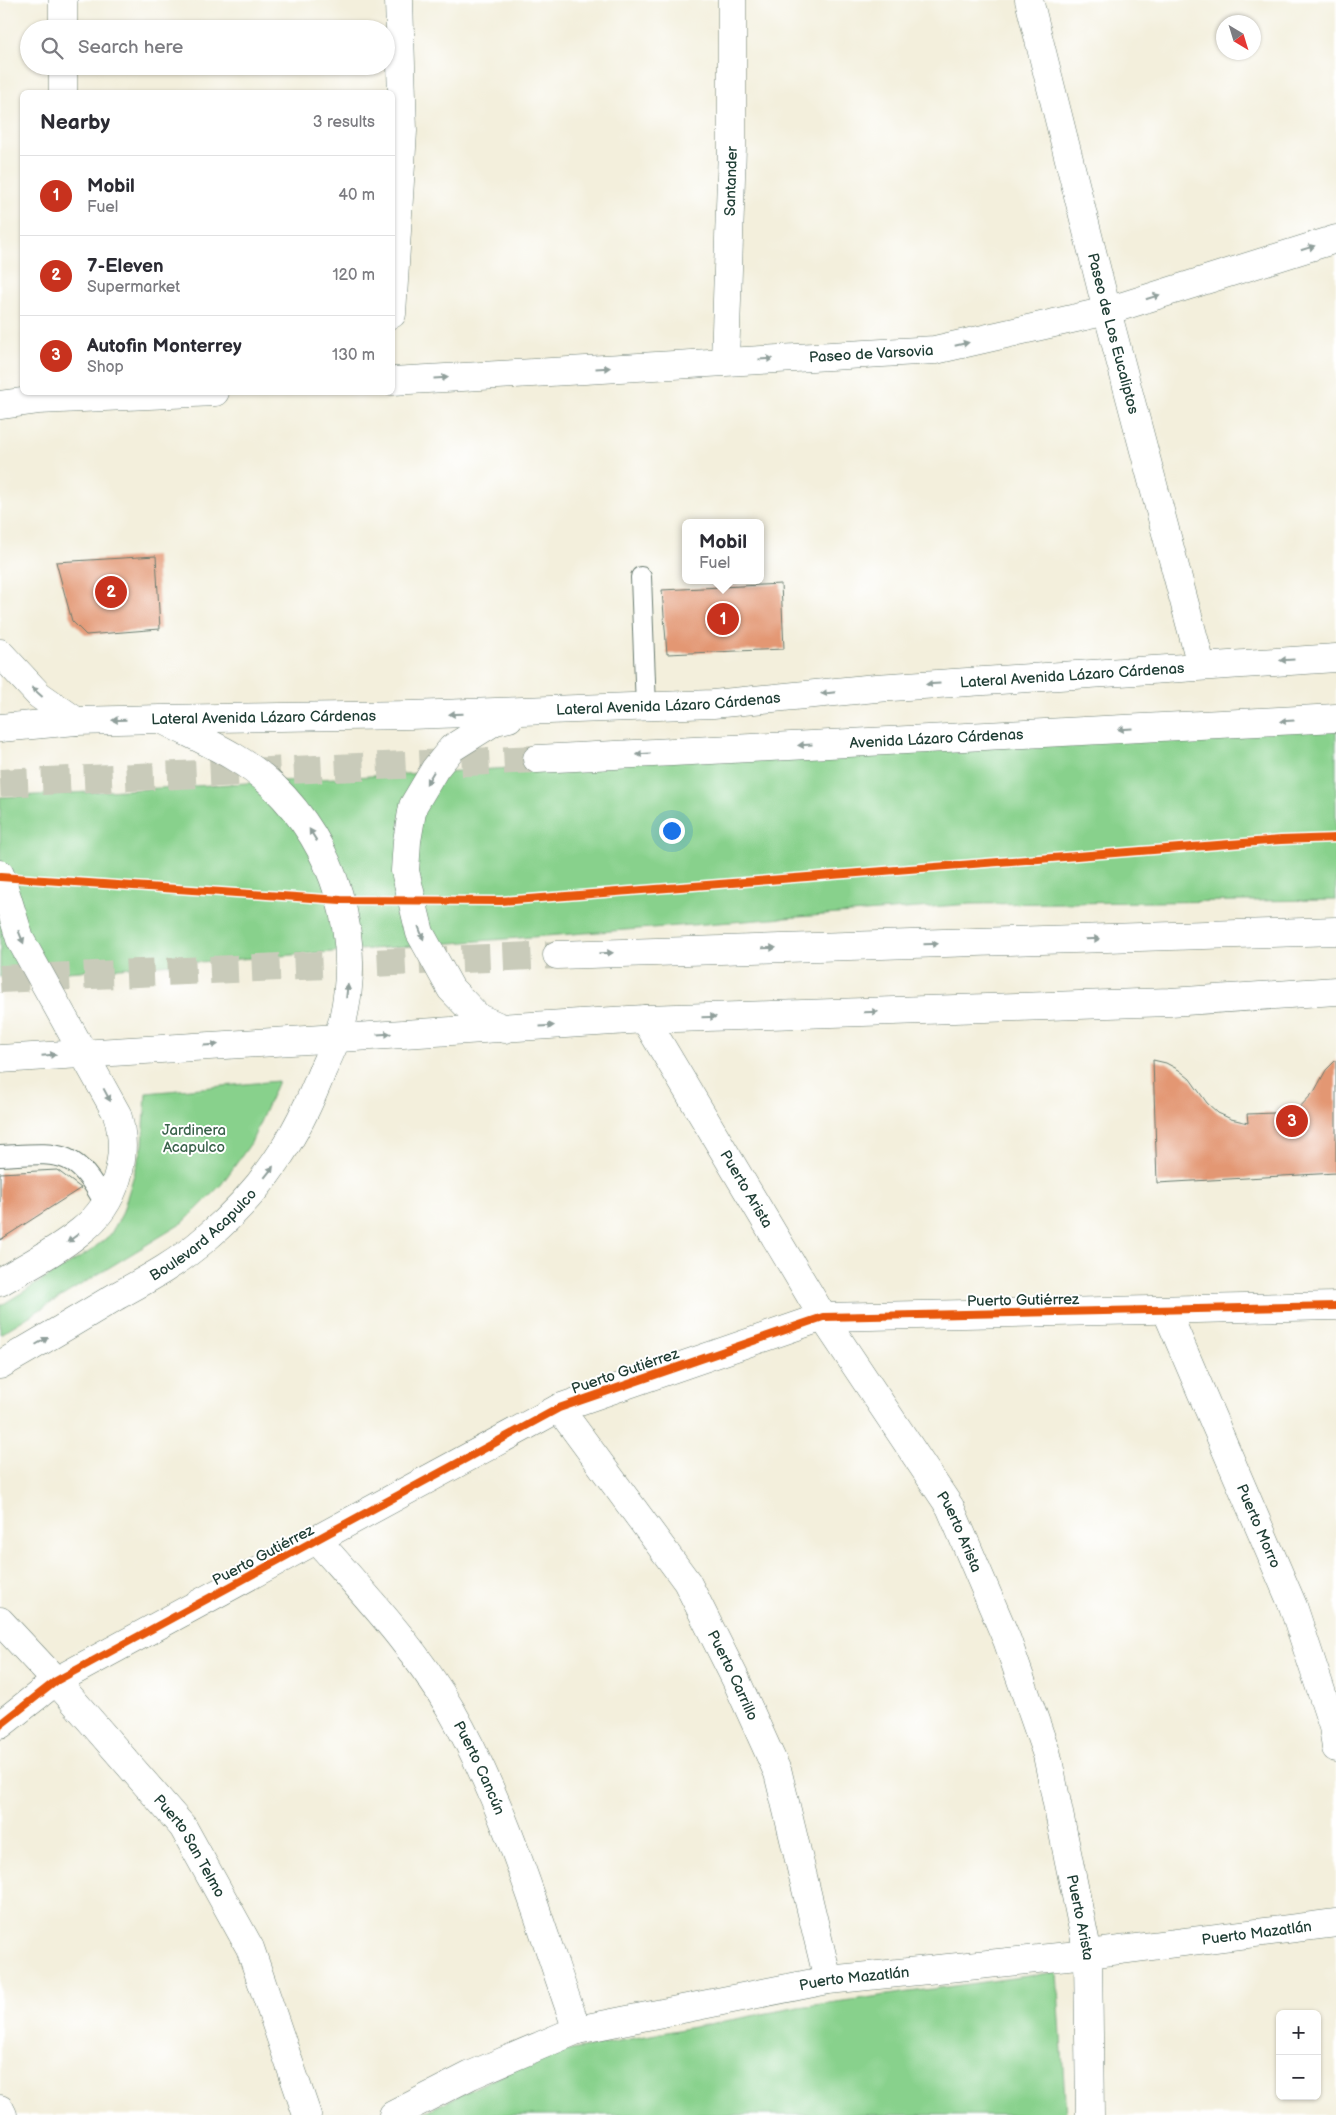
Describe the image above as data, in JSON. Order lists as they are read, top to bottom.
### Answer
{
  "streets": {
    "main road": [
      "Santander",
      "Paseo de Los Eucaliptos",
      "Paseo de Varsovia",
      "Lateral Avenida Lázaro Cárdenas",
      "Avenida Lázaro Cárdenas",
      "Puerto Arista",
      "Boulevard Acapulco",
      "Puerto Gutiérrez",
      "Puerto Morro",
      "Puerto Carrillo",
      "Puerto Cancún",
      "Puerto San Telmo",
      "Puerto Mazatlán"
    ]
  },
  "crossings": [
    ["Santander", "Paseo de Varsovia"],
    ["Paseo de Los Eucaliptos", "Paseo de Varsovia"],
    ["Paseo de Los Eucaliptos", "Lateral Avenida Lázaro Cárdenas"],
    ["Lateral Avenida Lázaro Cárdenas", "Boulevard Acapulco"],
    ["Puerto Arista", "Puerto Gutiérrez"],
    ["Puerto Arista", "Puerto Mazatlán"],
    ["Puerto Gutiérrez", "Puerto Morro"],
    ["Puerto Gutiérrez", "Puerto Carrillo"],
    ["Puerto Gutiérrez", "Puerto Cancún"],
    ["Puerto Gutiérrez", "Puerto San Telmo"],
    ["Puerto Carrillo", "Puerto Mazatlán"],
    ["Puerto Cancún", "Puerto Mazatlán"]
  ],
  "one_way": ["Paseo de Varsovia", "Lateral Avenida Lázaro Cárdenas"],
  "parks": ["Jardinera Acapulco"],
  "north": "bottom right",
  "page": {
    "search": "Search here",
    "heading": ["Nearby", "3 results"],
    "list": [
      {
        "mark": "1",
        "name": "Mobil",
        "note": "Fuel",
        "value": "40 m"
      },
      {
        "mark": "2",
        "name": "7-Eleven",
        "note": "Supermarket",
        "value": "120 m"
      },
      {
        "mark": "3",
        "name": "Autofin Monterrey",
        "note": "Shop",
        "value": "130 m"
      }
    ],
    "popup": ["Mobil", "Fuel"],
    "pins": ["2", "1", "3"],
    "map_buttons": ["+", "−"]
  }
}
